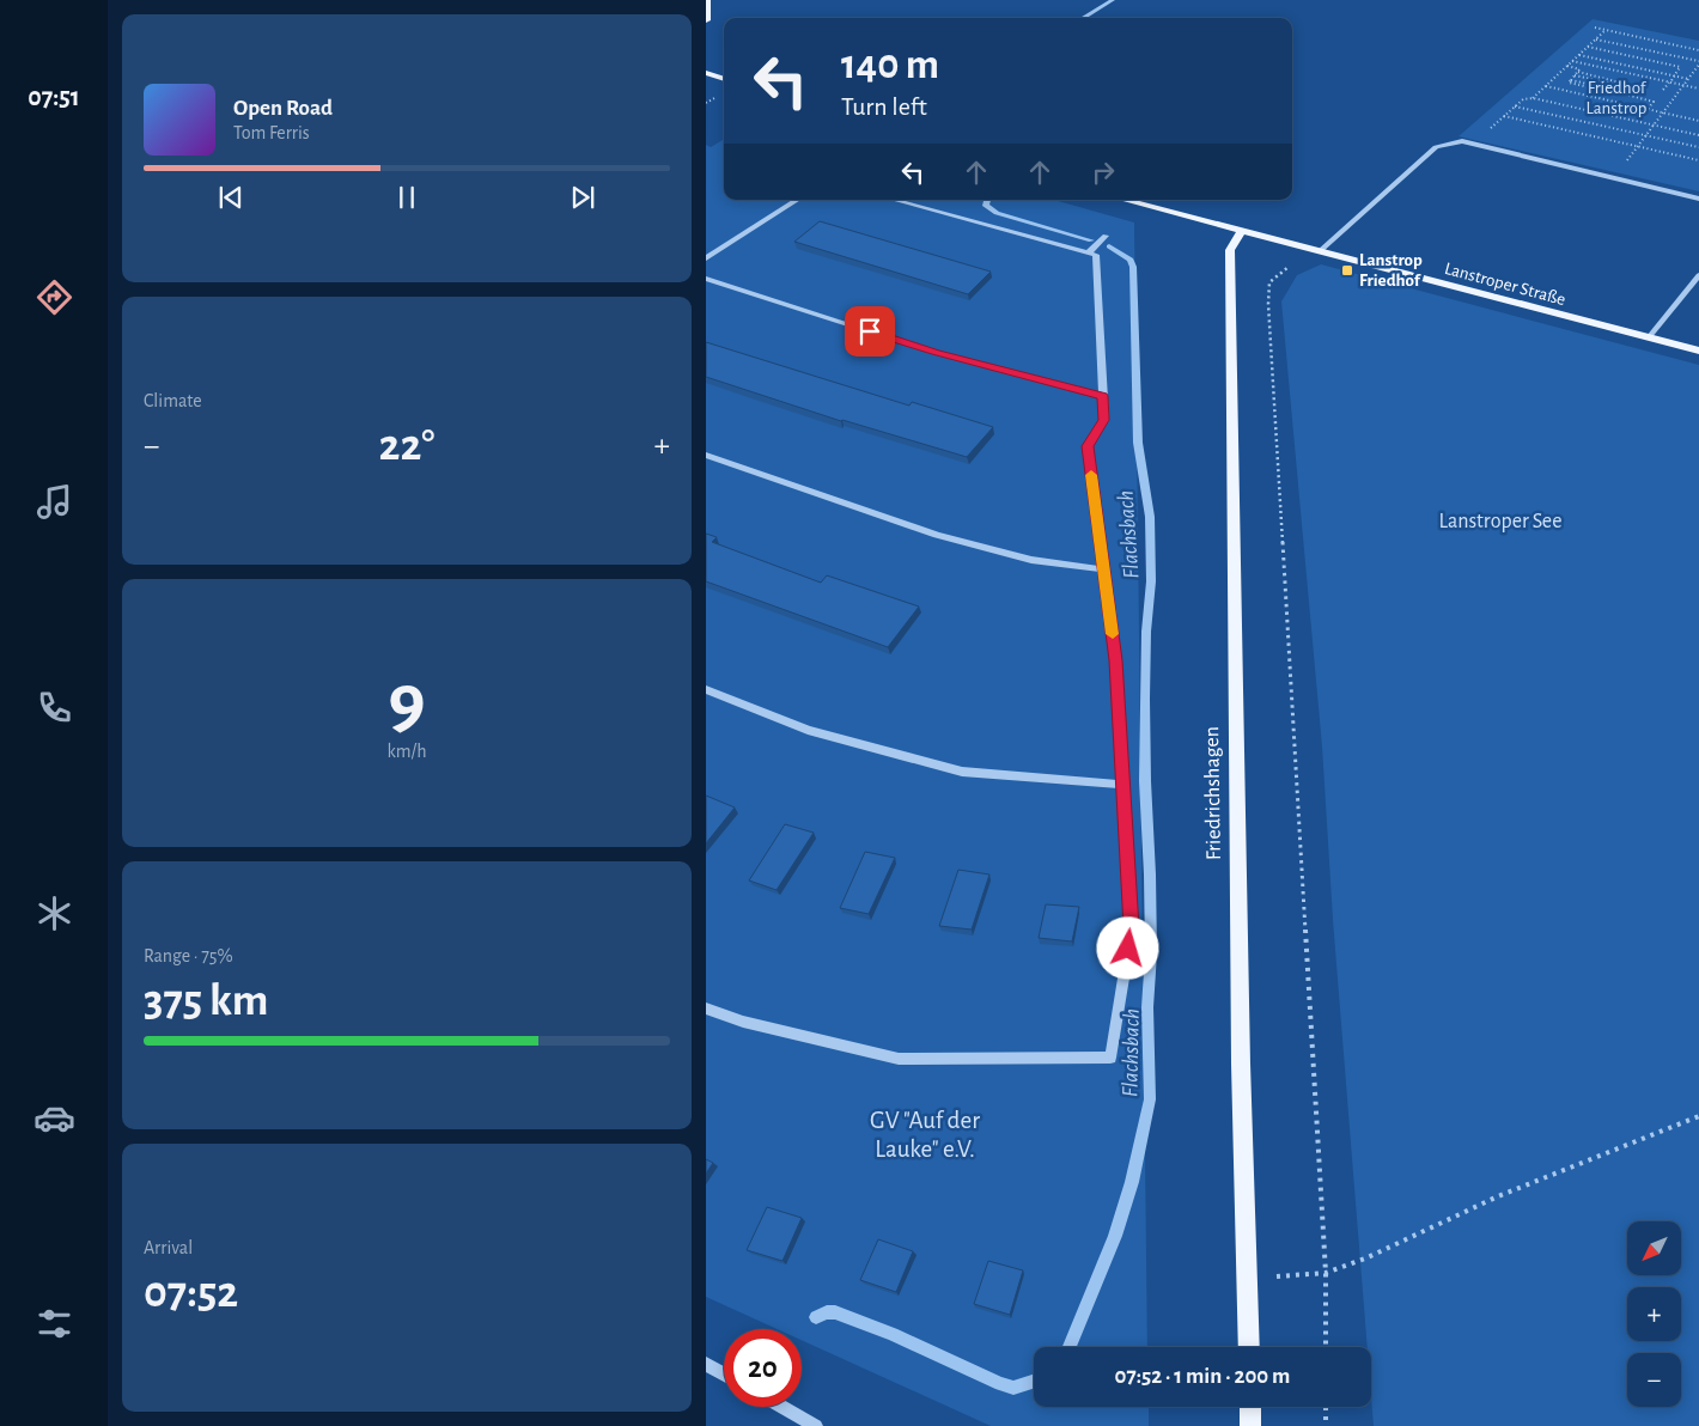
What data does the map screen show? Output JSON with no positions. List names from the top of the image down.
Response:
{
  "streets": {
    "main road": ["Lanstroper Straße", "Friedrichshagen"]
  },
  "crossings": [
    ["Lanstroper Straße", "Friedrichshagen"]
  ],
  "water": ["Flachsbach"],
  "parks": ["Friedhof Lanstrop", "Lanstroper See", "GV \"Auf der Lauke\" e.V."],
  "places": {
    "transit": ["Lanstrop Friedhof"]
  },
  "north": "bottom left",
  "page": {
    "tabs": "07:51",
    "turn": ["140 m", "Turn left"],
    "song": ["Open Road", "Tom Ferris"],
    "tile": [
      "Climate",
      ["9", "km/h"],
      ["Range · 75%", "375 km"],
      ["Arrival", "07:52"]
    ],
    "heat": ["−", "22°", "+"],
    "map_buttons": ["+", "−"],
    "limit": "20",
    "trip": "07:52 · 1 min · 200 m"
  }
}
